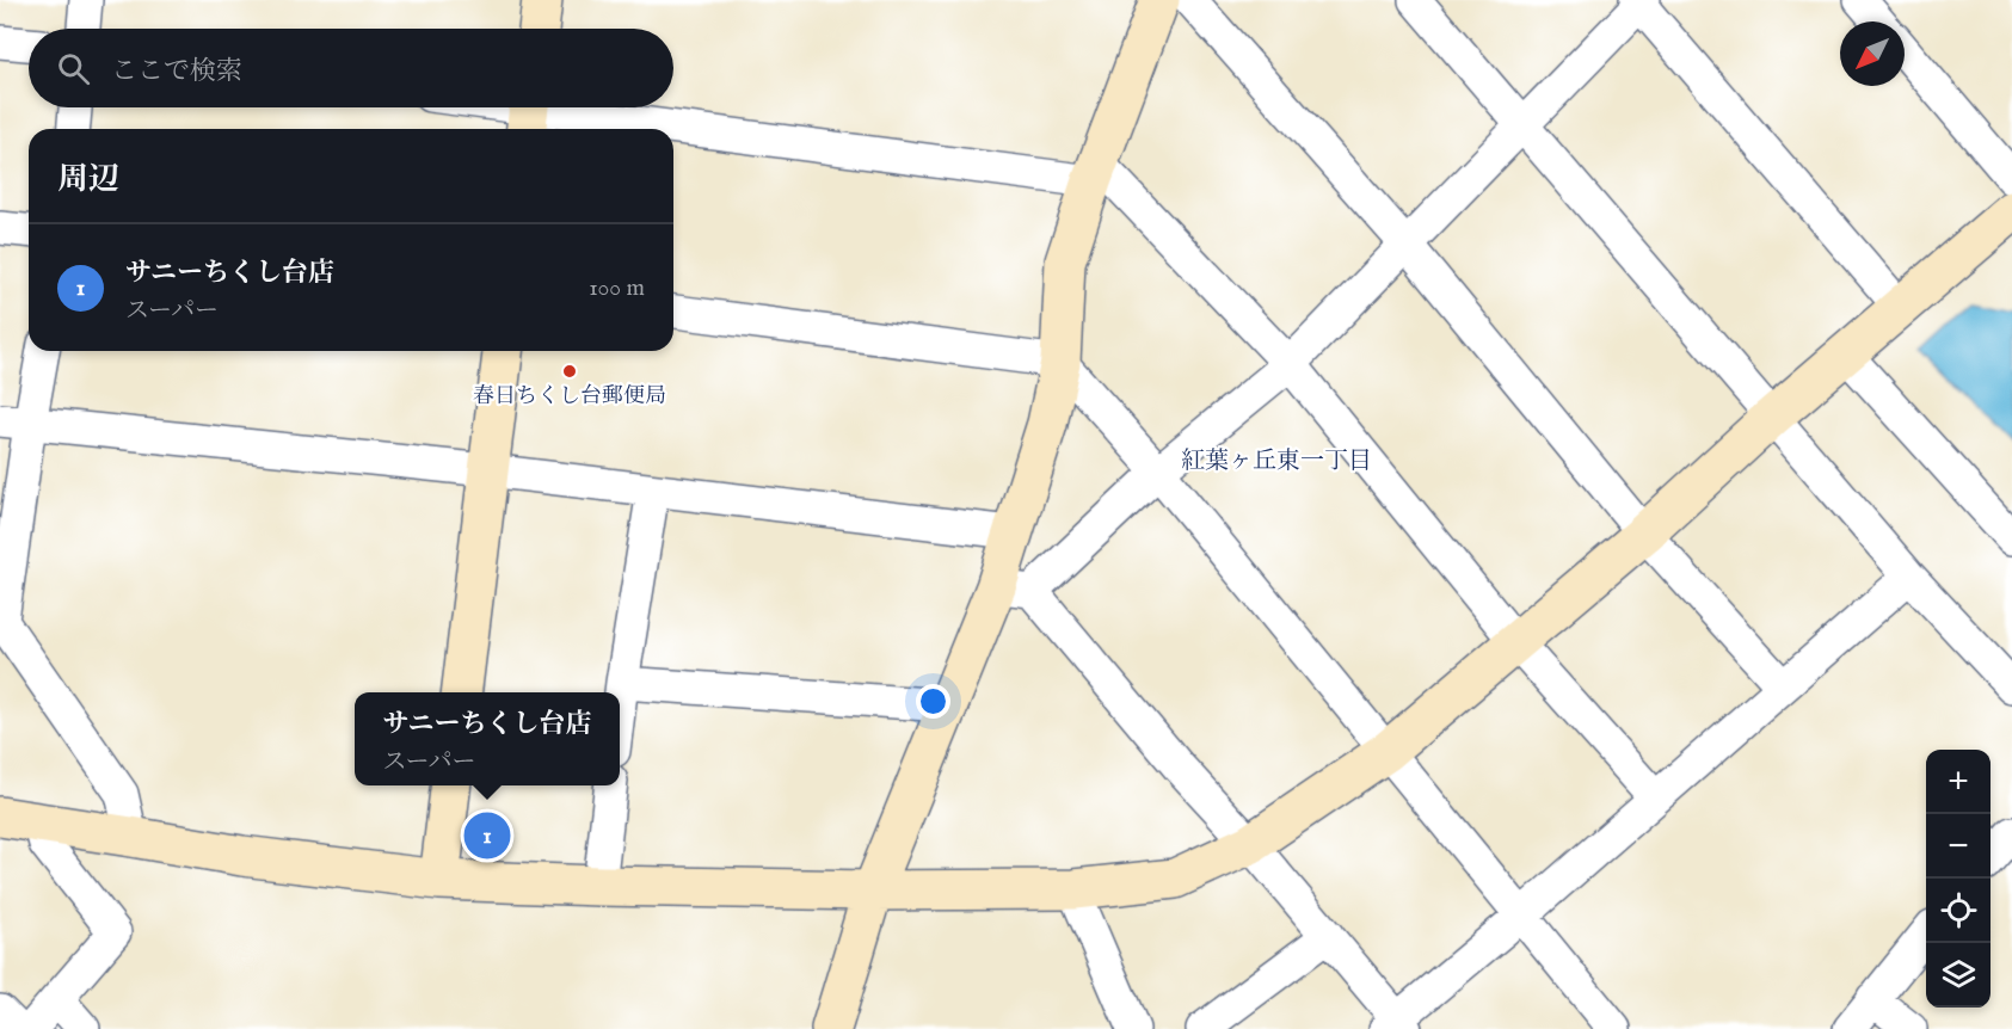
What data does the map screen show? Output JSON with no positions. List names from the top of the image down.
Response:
{
  "districts": ["紅葉ヶ丘東一丁目"],
  "places": ["春日ちくし台郵便局"],
  "north": "bottom left",
  "page": {
    "search": "ここで検索",
    "heading": "周辺",
    "list": [
      {
        "mark": "1",
        "name": "サニーちくし台店",
        "note": "スーパー",
        "value": "100 m"
      }
    ],
    "popup": ["サニーちくし台店", "スーパー"],
    "map_buttons": ["+", "−"],
    "pins": "1"
  }
}
